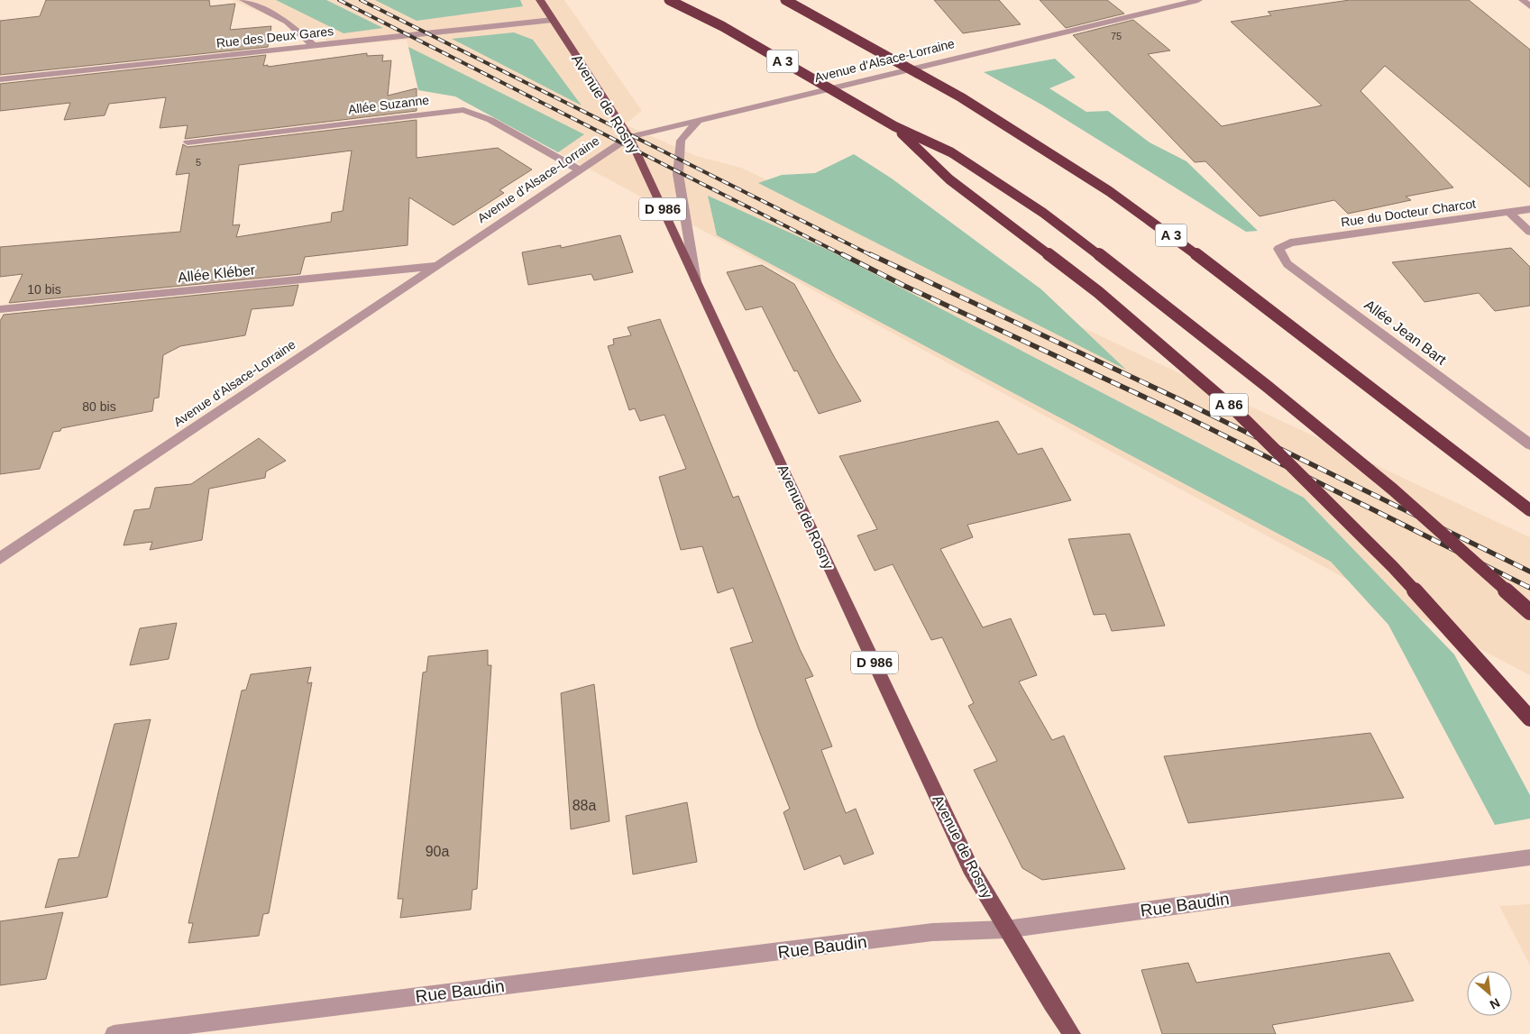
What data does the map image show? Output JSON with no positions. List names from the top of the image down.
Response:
{
  "streets": {
    "highway": ["A 3", "A 86"],
    "main road": ["Avenue de Rosny", "D 986"],
    "street": [
      "Rue des Deux Gares",
      "Avenue d'Alsace-Lorraine",
      "Allée Suzanne",
      "Rue du Docteur Charcot",
      "Allée Kléber",
      "Allée Jean Bart",
      "Rue Baudin"
    ]
  },
  "crossings": [
    ["Rue des Deux Gares", "Avenue de Rosny"],
    ["Avenue d'Alsace-Lorraine", "Avenue de Rosny"],
    ["Avenue d'Alsace-Lorraine", "Allée Suzanne"],
    ["Avenue d'Alsace-Lorraine", "Allée Kléber"],
    ["A 3", "A 86"],
    ["Avenue de Rosny", "Rue Baudin"],
    ["Rue du Docteur Charcot", "Allée Jean Bart"]
  ],
  "house_numbers": [
    "75",
    "5",
    "10 bis",
    "80 bis",
    "88a",
    "90a"
  ],
  "north": "bottom right"
}
